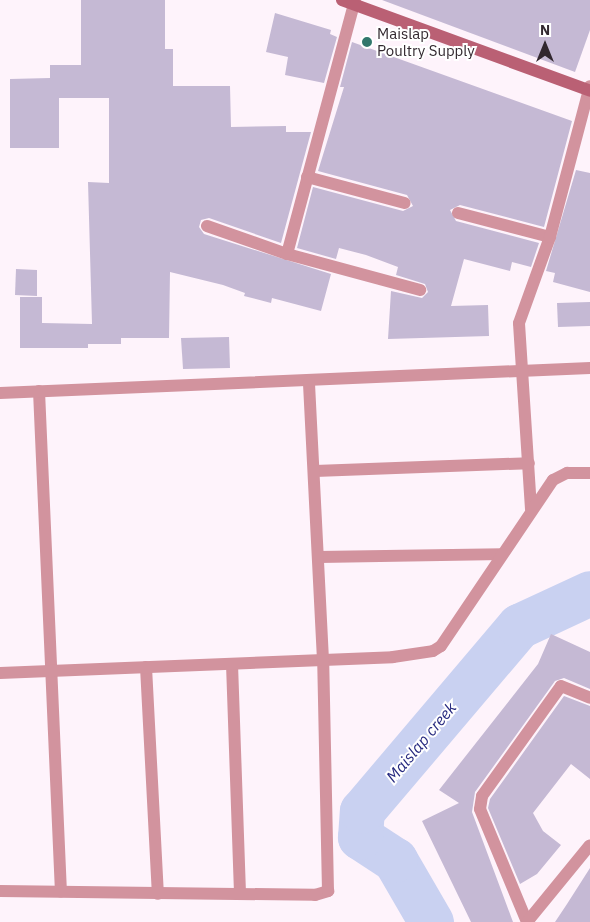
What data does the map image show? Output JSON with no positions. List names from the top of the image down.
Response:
{
  "water": ["Maislap creek"],
  "places": ["Maislap Poultry Supply"],
  "north": "top"
}
